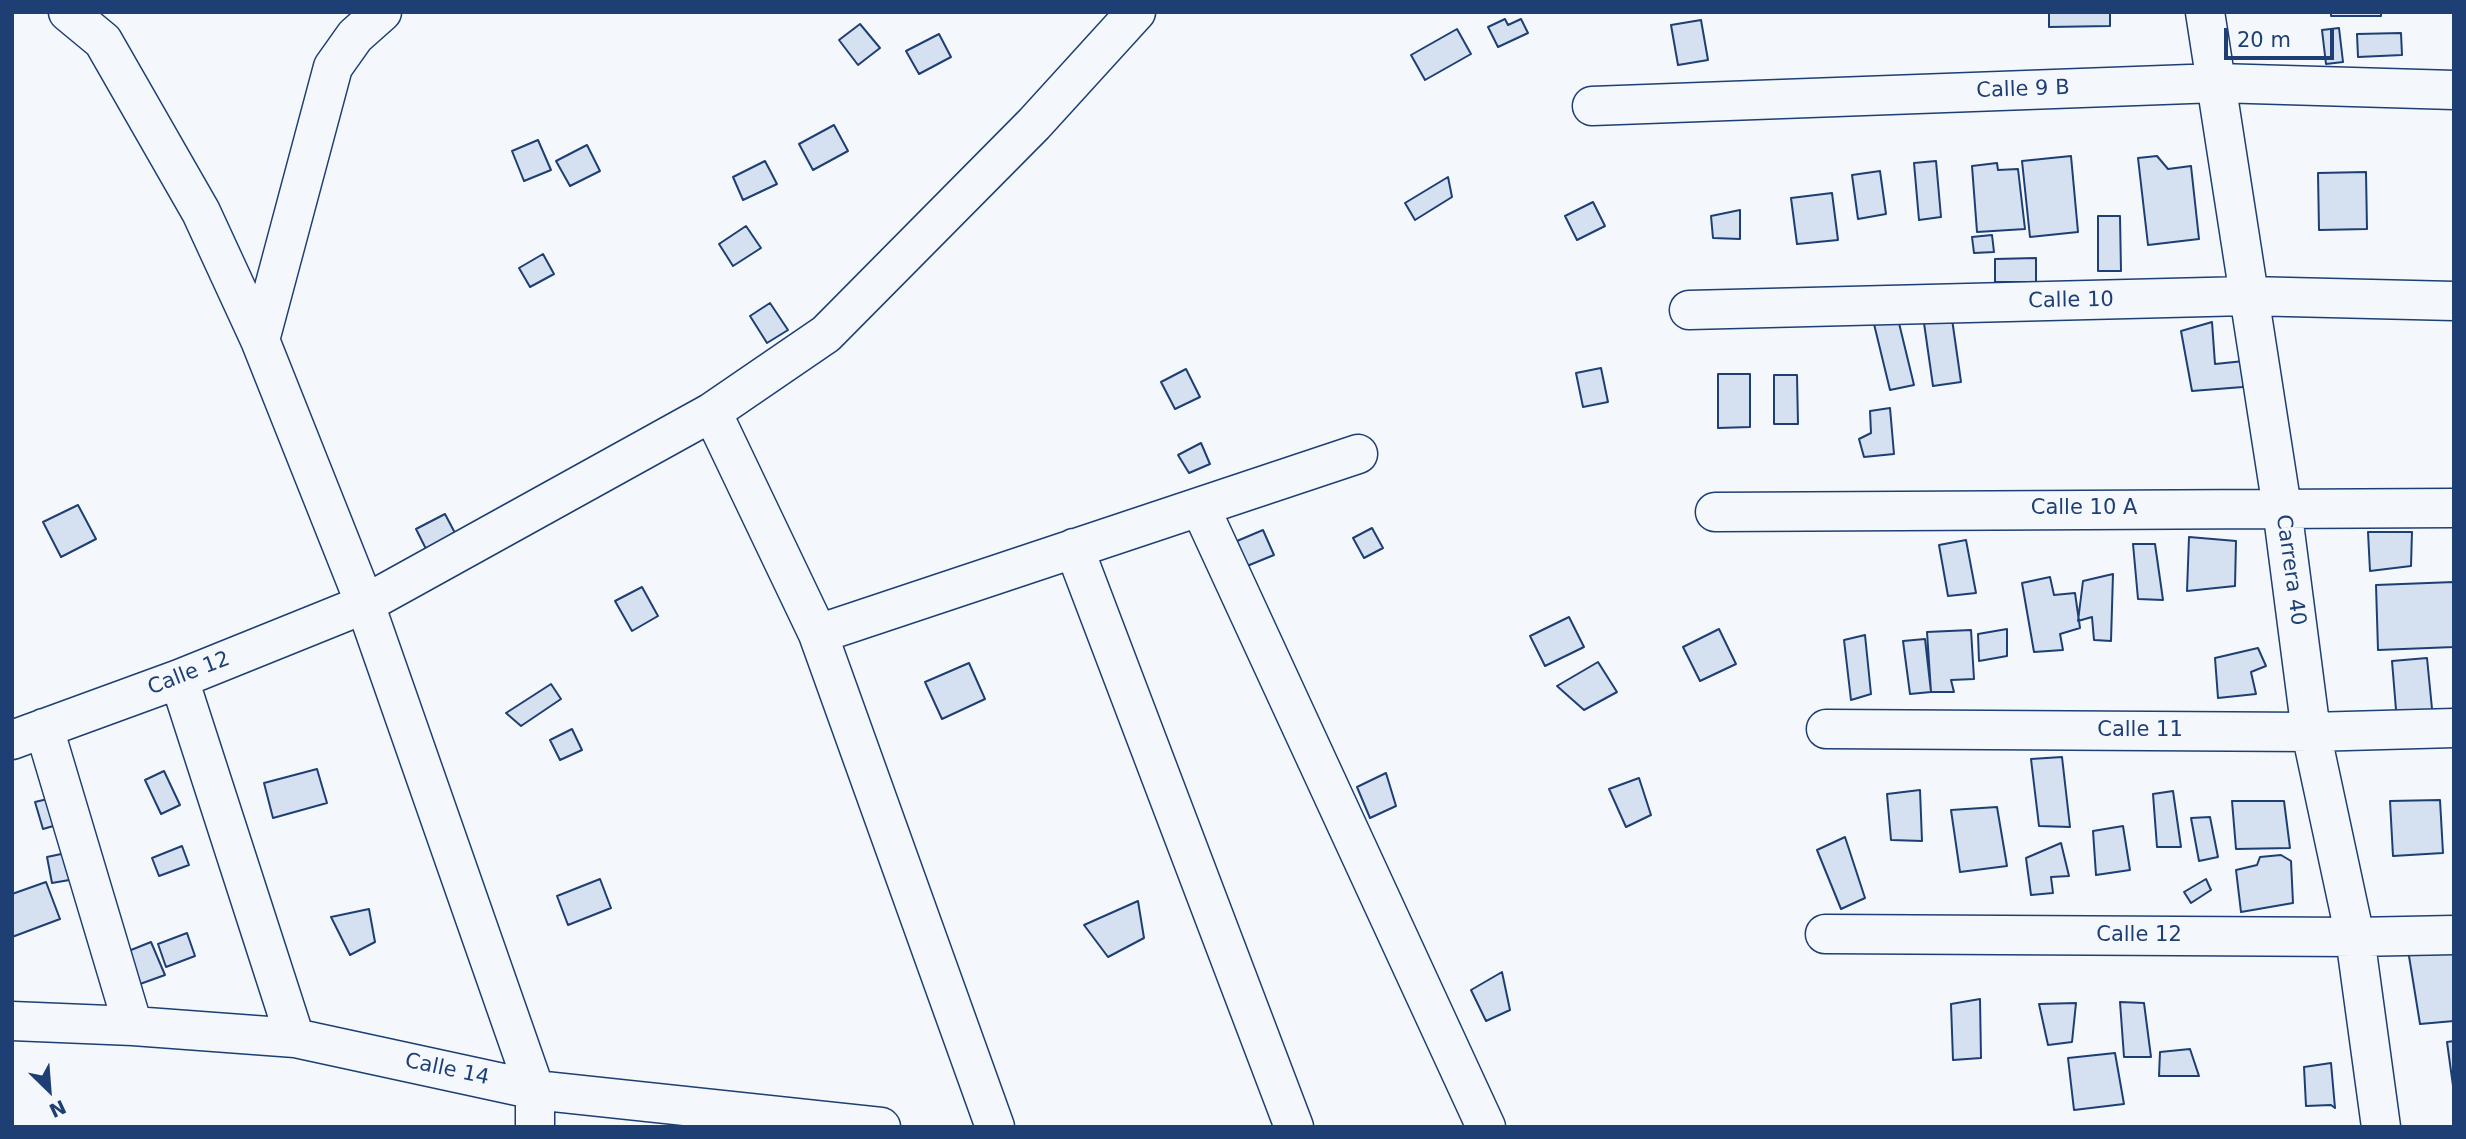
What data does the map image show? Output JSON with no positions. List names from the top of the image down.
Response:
{
  "streets": {
    "street": [
      "Calle 9 B",
      "Calle 10",
      "Calle 10 A",
      "Carrera 40",
      "Calle 12",
      "Calle 11",
      "Calle 14"
    ]
  },
  "crossings": [
    ["Calle 9 B", "Carrera 40"],
    ["Calle 10", "Carrera 40"],
    ["Calle 10 A", "Carrera 40"],
    ["Carrera 40", "Calle 12"],
    ["Carrera 40", "Calle 11"]
  ],
  "scale_bar": "20 m",
  "north": "bottom right"
}
